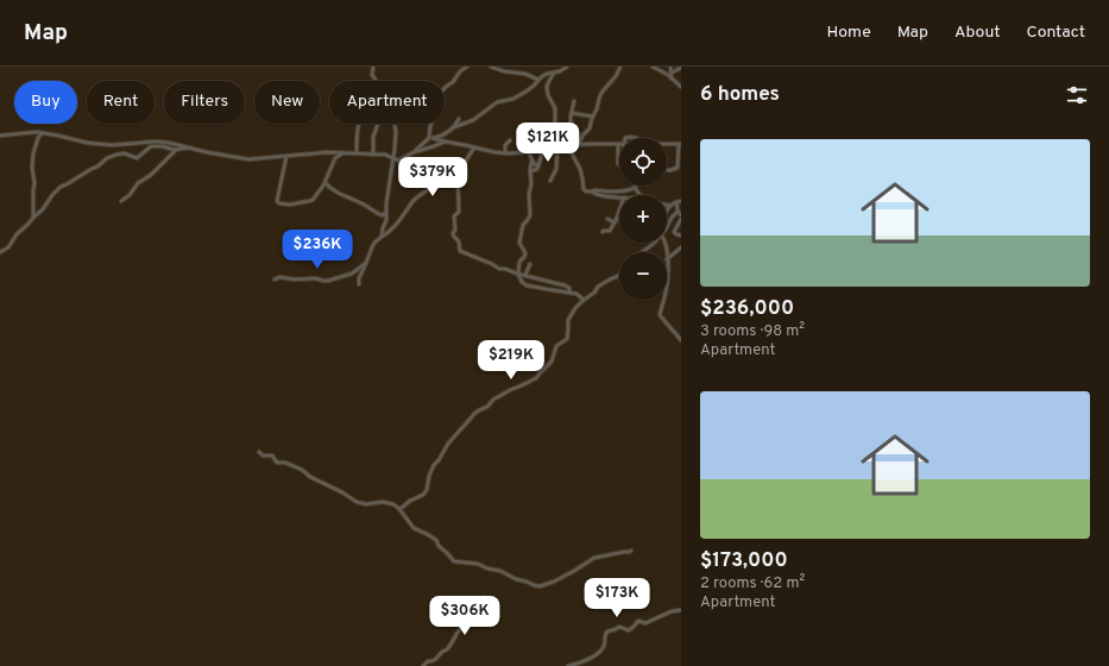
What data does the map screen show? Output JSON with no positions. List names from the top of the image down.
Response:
{
  "page": {
    "header": "Map",
    "nav": [
      "Home",
      "Map",
      "About",
      "Contact"
    ],
    "heading": "6 homes",
    "chip": [
      "Buy",
      "Rent",
      "Filters",
      "New",
      "Apartment"
    ],
    "price": [
      "$121K",
      "$379K",
      "$236K",
      "$219K",
      "$173K",
      "$306K"
    ],
    "list": [
      {
        "name": "$236,000",
        "note": "3 rooms · 98 m² · Apartment"
      },
      {
        "name": "$173,000",
        "note": "2 rooms · 62 m² · Apartment"
      }
    ],
    "map_buttons": ["+", "−"]
  }
}
